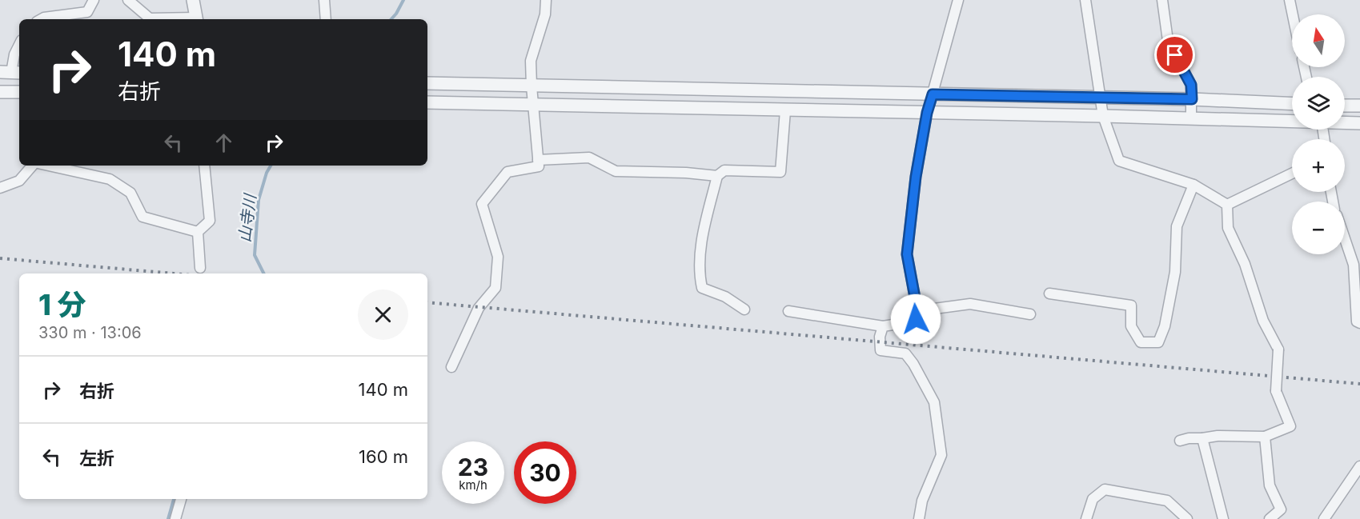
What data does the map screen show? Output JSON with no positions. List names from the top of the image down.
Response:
{
  "water": ["山寺川"],
  "north": "top",
  "page": {
    "map_buttons": ["+", "−"],
    "turn": ["140 m", "右折"],
    "heading": ["1 分", "330 m · 13:06"],
    "list": [
      {
        "name": "右折",
        "value": "140 m"
      },
      {
        "name": "左折",
        "value": "160 m"
      }
    ],
    "speed": "23 km/h",
    "limit": "30"
  }
}
